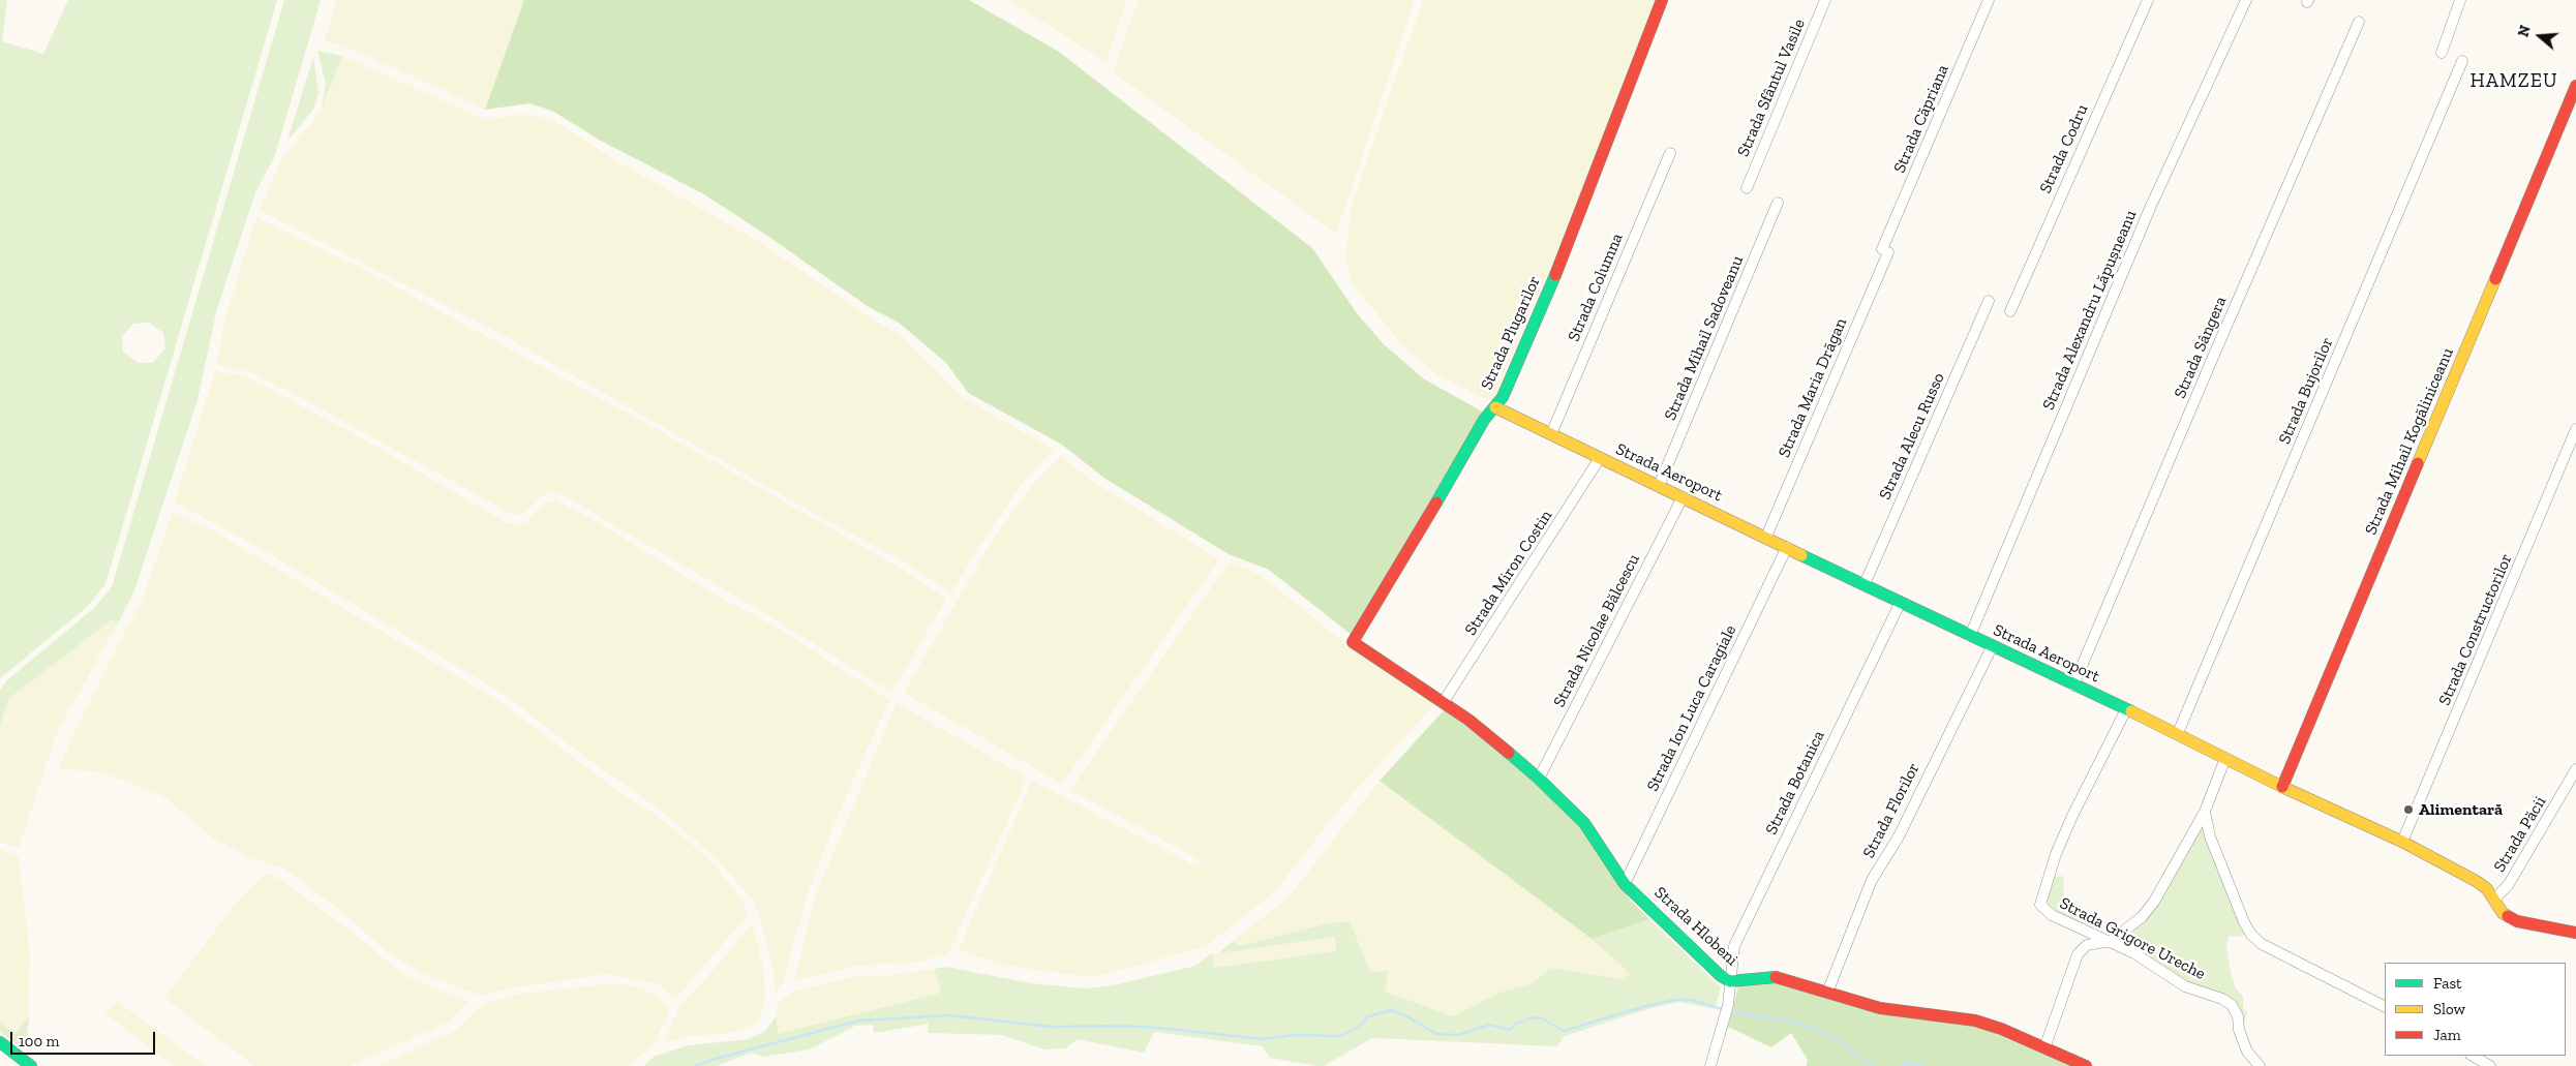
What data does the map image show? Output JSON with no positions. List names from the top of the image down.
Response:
{
  "streets": {
    "street": [
      "Strada Sfântul Vasile",
      "Strada Căpriana",
      "Strada Codru",
      "Strada Columna",
      "Strada Alexandru Lăpușneanu",
      "Strada Plugarilor",
      "Strada Mihail Sadoveanu",
      "Strada Sângera",
      "Strada Maria Drăgan",
      "Strada Bujorilor",
      "Strada Alecu Russo",
      "Strada Mihail Kogăliniceanu",
      "Strada Aeroport",
      "Strada Miron Costin",
      "Strada Constructorilor",
      "Strada Nicolae Bălcescu",
      "Strada Ion Luca Caragiale",
      "Strada Botanica",
      "Strada Florilor",
      "Strada Păcii",
      "Strada Hlobeni",
      "Strada Grigore Ureche"
    ]
  },
  "crossings": [
    ["Strada Căpriana", "Strada Maria Drăgan"],
    ["Strada Columna", "Strada Aeroport"],
    ["Strada Alexandru Lăpușneanu", "Strada Aeroport"],
    ["Strada Plugarilor", "Strada Aeroport"],
    ["Strada Plugarilor", "Strada Miron Costin"],
    ["Strada Plugarilor", "Strada Hlobeni"],
    ["Strada Mihail Sadoveanu", "Strada Aeroport"],
    ["Strada Sângera", "Strada Aeroport"],
    ["Strada Maria Drăgan", "Strada Aeroport"],
    ["Strada Bujorilor", "Strada Aeroport"],
    ["Strada Alecu Russo", "Strada Aeroport"],
    ["Strada Mihail Kogăliniceanu", "Strada Aeroport"],
    ["Strada Aeroport", "Strada Miron Costin"],
    ["Strada Aeroport", "Strada Constructorilor"],
    ["Strada Aeroport", "Strada Nicolae Bălcescu"],
    ["Strada Aeroport", "Strada Ion Luca Caragiale"],
    ["Strada Aeroport", "Strada Botanica"],
    ["Strada Aeroport", "Strada Florilor"],
    ["Strada Aeroport", "Strada Păcii"],
    ["Strada Aeroport", "Strada Grigore Ureche"],
    ["Strada Miron Costin", "Strada Hlobeni"],
    ["Strada Nicolae Bălcescu", "Strada Hlobeni"],
    ["Strada Ion Luca Caragiale", "Strada Hlobeni"],
    ["Strada Botanica", "Strada Hlobeni"],
    ["Strada Florilor", "Strada Hlobeni"]
  ],
  "districts": ["HAMZEU"],
  "places": ["Alimentară"],
  "legend": ["Fast", "Slow", "Jam"],
  "scale_bar": "100 m",
  "north": "left"
}
